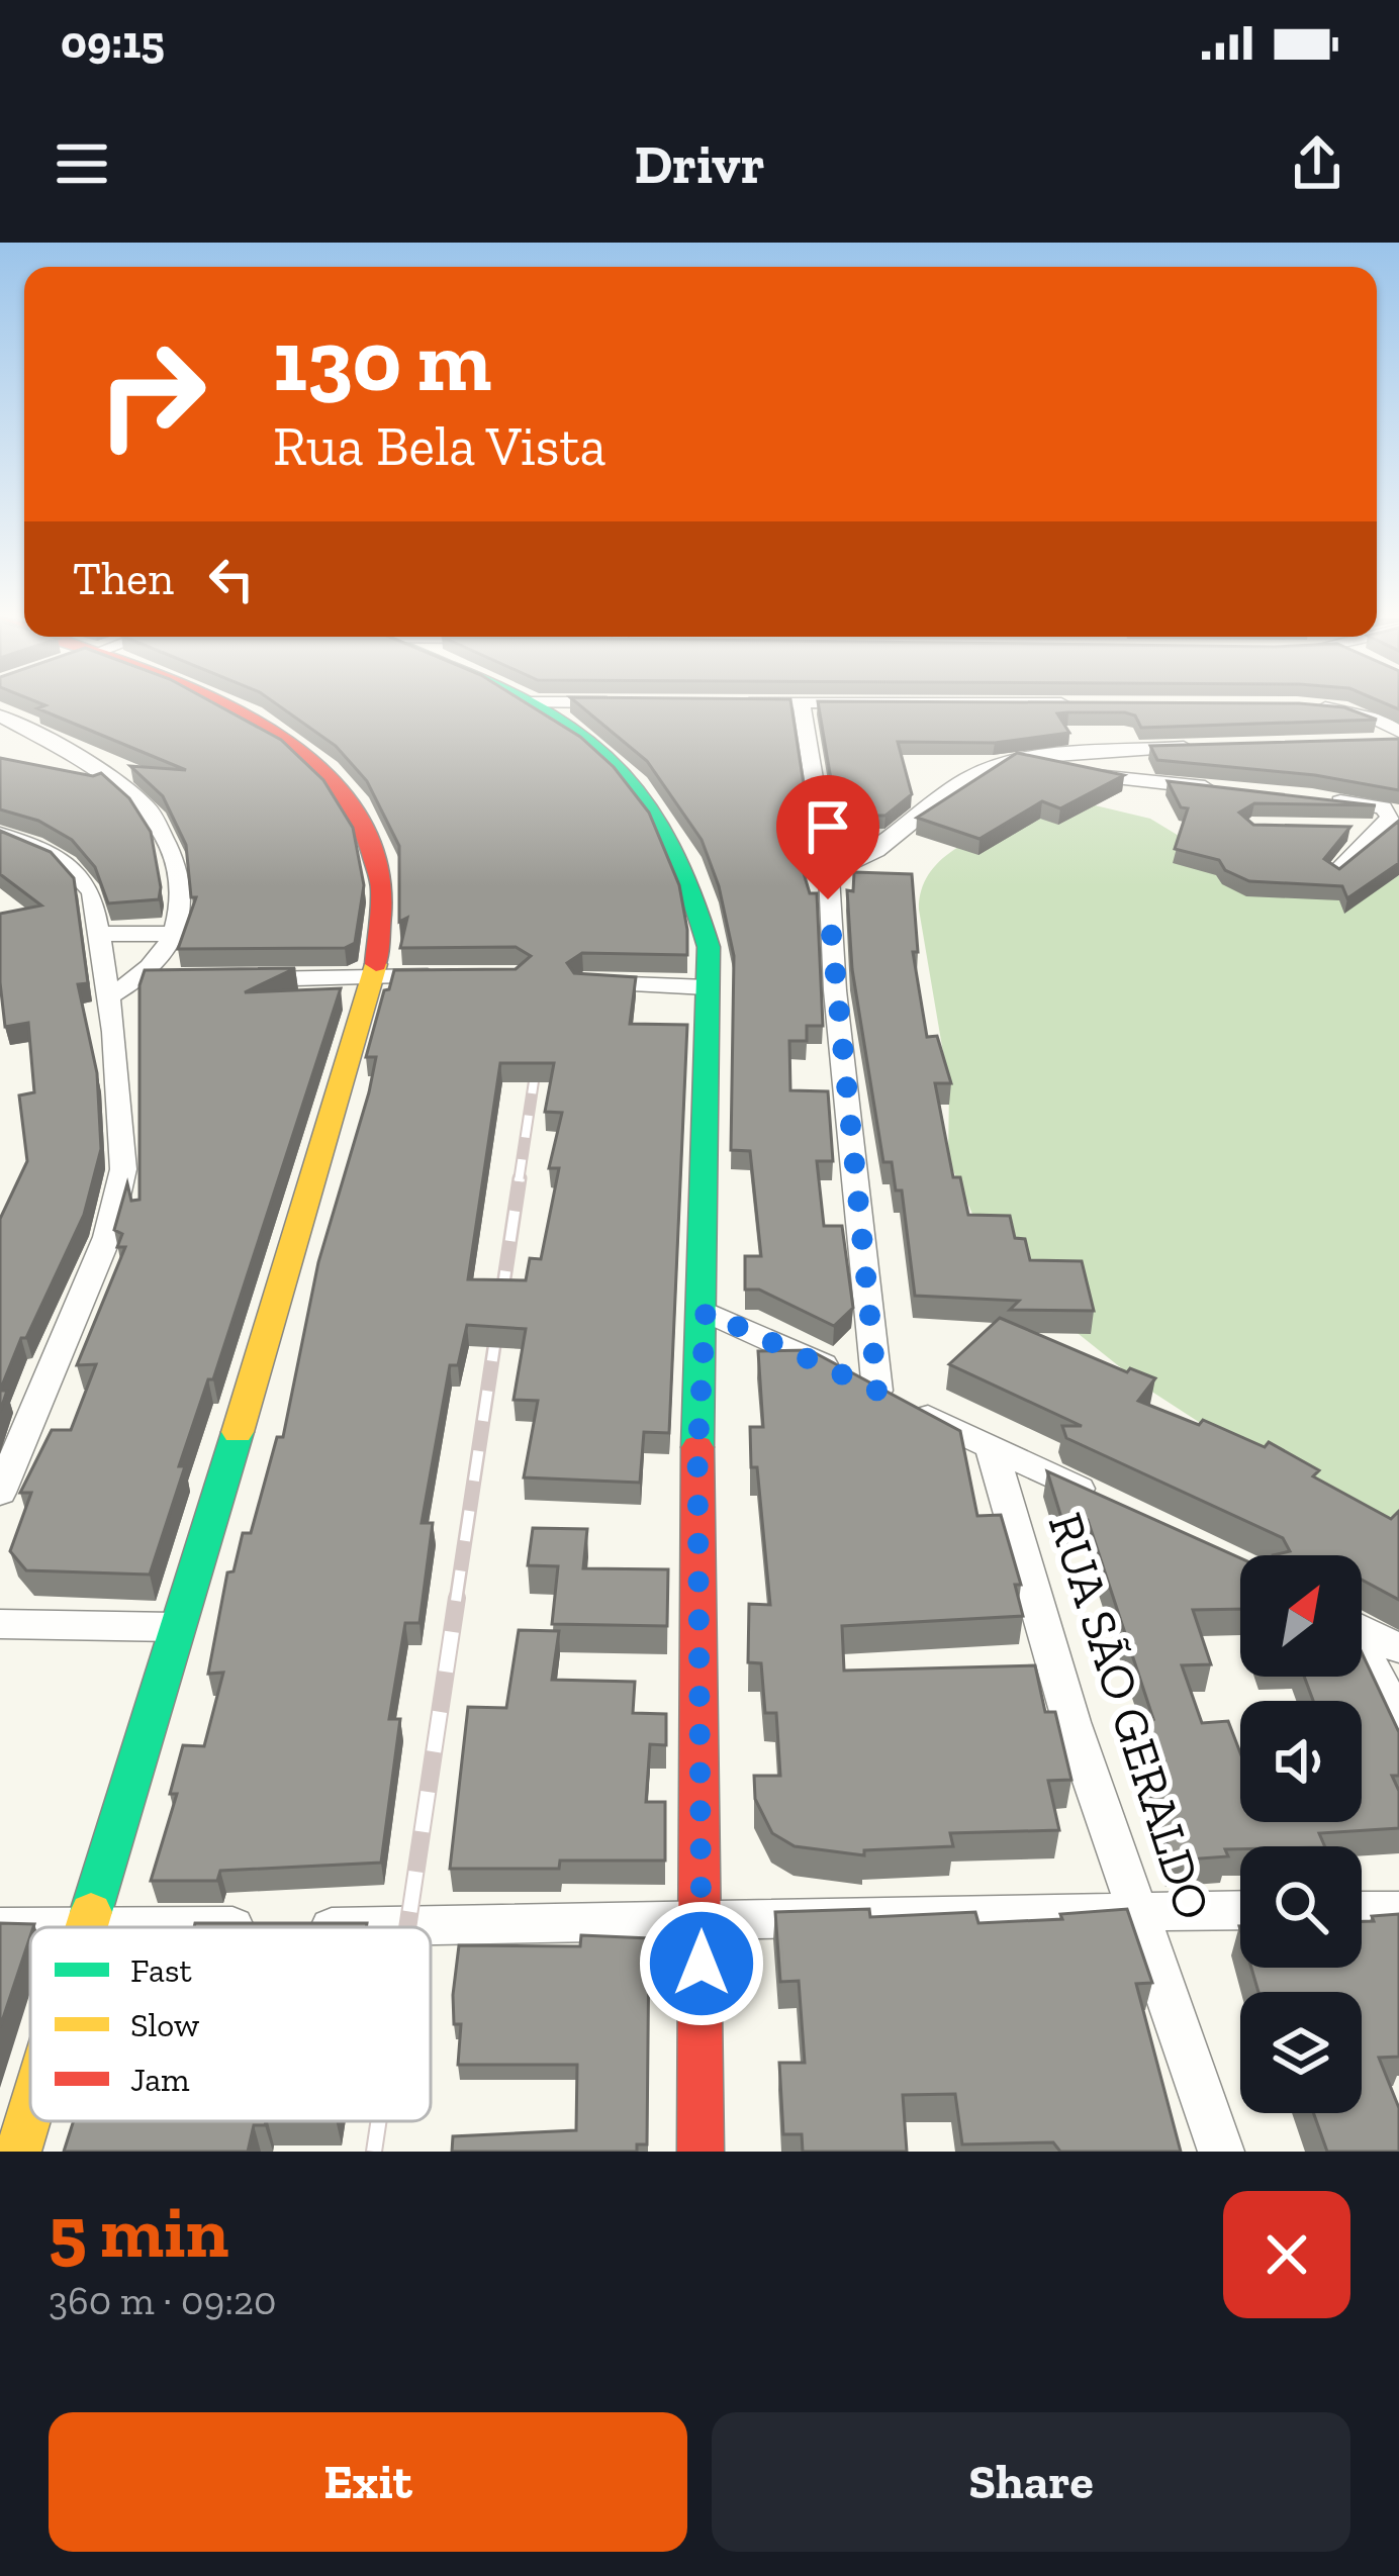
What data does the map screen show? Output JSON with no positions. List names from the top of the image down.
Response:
{
  "streets": {
    "street": ["RUA SÃO GERALDO"]
  },
  "legend": ["Fast", "Slow", "Jam"],
  "north": "top right",
  "page": {
    "status": "09:15",
    "header": "Drivr",
    "turn": ["130 m", "Rua Bela Vista"],
    "then": "Then",
    "heading": ["5 min", "360 m · 09:20"],
    "buttons": ["Exit", "Share"]
  }
}
